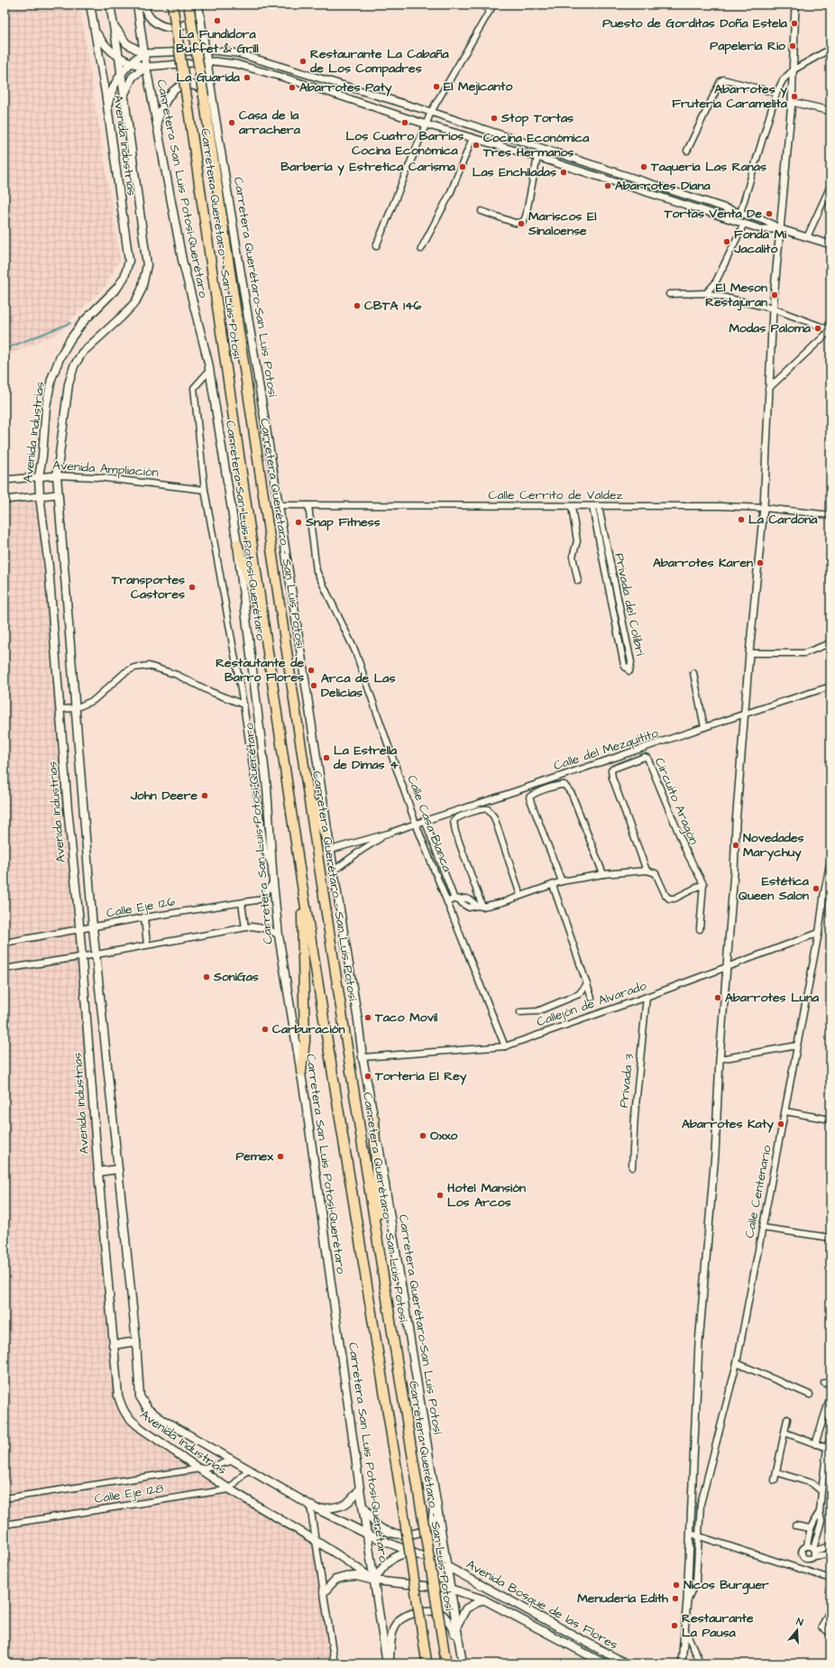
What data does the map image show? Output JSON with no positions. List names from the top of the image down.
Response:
{
  "streets": {
    "highway": ["Carretera Querétaro - San Luis Potosí"],
    "main road": [
      "Avenida Industrias",
      "Carretera San Luis Potosí-Querétaro",
      "Carretera Querétaro-San Luis Potosí",
      "Avenida Bosque de las Flores"
    ],
    "street": [
      "Avenida Ampliación",
      "Calle Cerrito de Valdez",
      "Privada del Colibrí",
      "Calle del Mezquitito",
      "Circuito Aragón",
      "Calle Casa Blanca",
      "Calle Eje 126",
      "Callejón de Alvarado",
      "Privada 3",
      "Calle Centenario",
      "Calle Eje 128"
    ]
  },
  "crossings": [
    ["Avenida Industrias", "Carretera San Luis Potosí-Querétaro"],
    ["Avenida Industrias", "Avenida Ampliación"],
    ["Avenida Industrias", "Calle Eje 126"],
    ["Avenida Industrias", "Calle Eje 128"],
    ["Avenida Industrias", "Avenida Bosque de las Flores"],
    ["Carretera San Luis Potosí-Querétaro", "Calle Eje 126"],
    ["Carretera San Luis Potosí-Querétaro", "Avenida Bosque de las Flores"],
    ["Carretera Querétaro-San Luis Potosí", "Calle Cerrito de Valdez"],
    ["Carretera Querétaro-San Luis Potosí", "Calle del Mezquitito"],
    ["Carretera Querétaro-San Luis Potosí", "Callejón de Alvarado"],
    ["Carretera Querétaro-San Luis Potosí", "Avenida Bosque de las Flores"],
    ["Calle Cerrito de Valdez", "Privada del Colibrí"],
    ["Calle Cerrito de Valdez", "Calle Casa Blanca"],
    ["Calle del Mezquitito", "Calle Casa Blanca"],
    ["Calle Casa Blanca", "Callejón de Alvarado"],
    ["Callejón de Alvarado", "Privada 3"],
    ["Callejón de Alvarado", "Calle Centenario"]
  ],
  "places": [
    "La Fundidora Buffet & Grill",
    "Puesto de Gorditas Doña Estela",
    "Papelería Rio",
    "Restaurante La Cabaña de Los Compadres",
    "La Guarida",
    "El Mejicanto",
    "Abarrotes Paty",
    "Abarrotes y Fruteria Caramelita",
    "Stop Tortas",
    "Casa de la arrachera",
    "Los Cuatro Barrios Cocina Económica",
    "Cocina Económica Tres Hermanos",
    "Barbería y Estretica Carisma",
    "Taqueria Las Ranas",
    "Las Enchiladas",
    "Abarrotes Diana",
    "Tortas Venta De",
    "Mariscos El Sinaloense",
    "Fonda Mi Jacalito",
    "El Meson Restajuran",
    "CBTA 146",
    "Modas Paloma",
    "La Cardona",
    "Snap Fitness",
    "Abarrotes Karen",
    "Transportes Castores",
    "Restautante de Barro Flores",
    "Arca de Las Delicias",
    "La Estrella de Dimas 4",
    "John Deere",
    "Novedades Marychuy",
    "Estética Queen Salon",
    "SoniGas",
    "Abarrotes Luna",
    "Taco Movil",
    "Carburación",
    "Torteria El Rey",
    "Abarrotes Katy",
    "Oxxo",
    "Pemex",
    "Hotel Mansión Los Arcos",
    "Nicos Burguer",
    "Menudería Edith",
    "Restaurante La Pausa"
  ],
  "north": "top"
}
